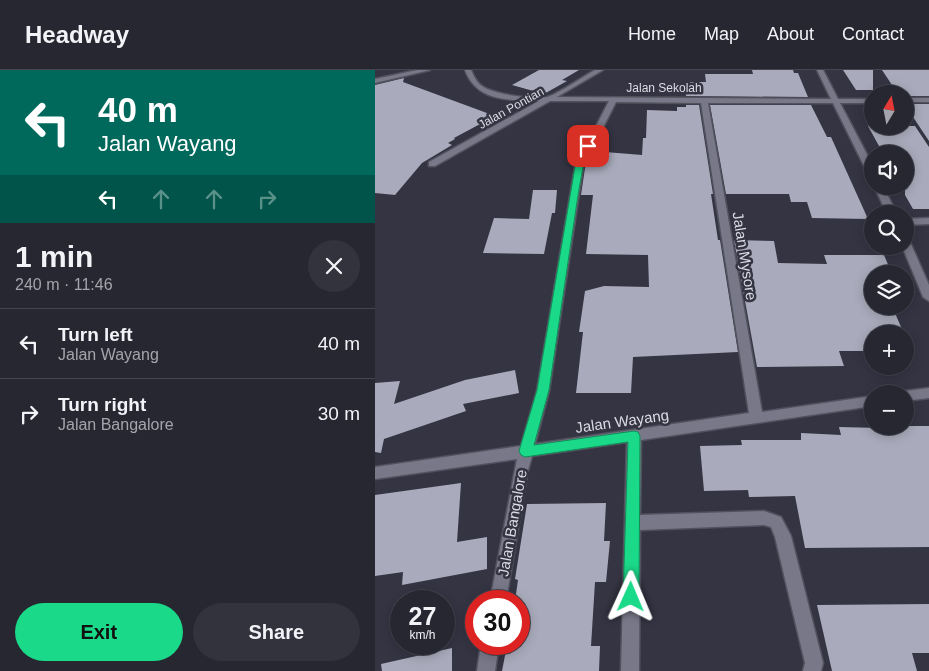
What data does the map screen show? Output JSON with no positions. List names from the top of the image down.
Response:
{
  "streets": {
    "street": [
      "Jalan Sekolah",
      "Jalan Pontian",
      "Jalan Mysore",
      "Jalan Wayang",
      "Jalan Bangalore"
    ]
  },
  "crossings": [
    ["Jalan Sekolah", "Jalan Pontian"],
    ["Jalan Sekolah", "Jalan Mysore"],
    ["Jalan Sekolah", "Jalan Bangalore"],
    ["Jalan Mysore", "Jalan Wayang"],
    ["Jalan Wayang", "Jalan Bangalore"]
  ],
  "north": "top",
  "page": {
    "header": "Headway",
    "nav": [
      "Home",
      "Map",
      "About",
      "Contact"
    ],
    "turn": ["40 m", "Jalan Wayang"],
    "map_buttons": ["+", "−"],
    "heading": ["1 min", "240 m · 11:46"],
    "list": [
      {
        "name": "Turn left",
        "note": "Jalan Wayang",
        "value": "40 m"
      },
      {
        "name": "Turn right",
        "note": "Jalan Bangalore",
        "value": "30 m"
      }
    ],
    "speed": "27 km/h",
    "limit": "30",
    "buttons": ["Exit", "Share"]
  }
}
